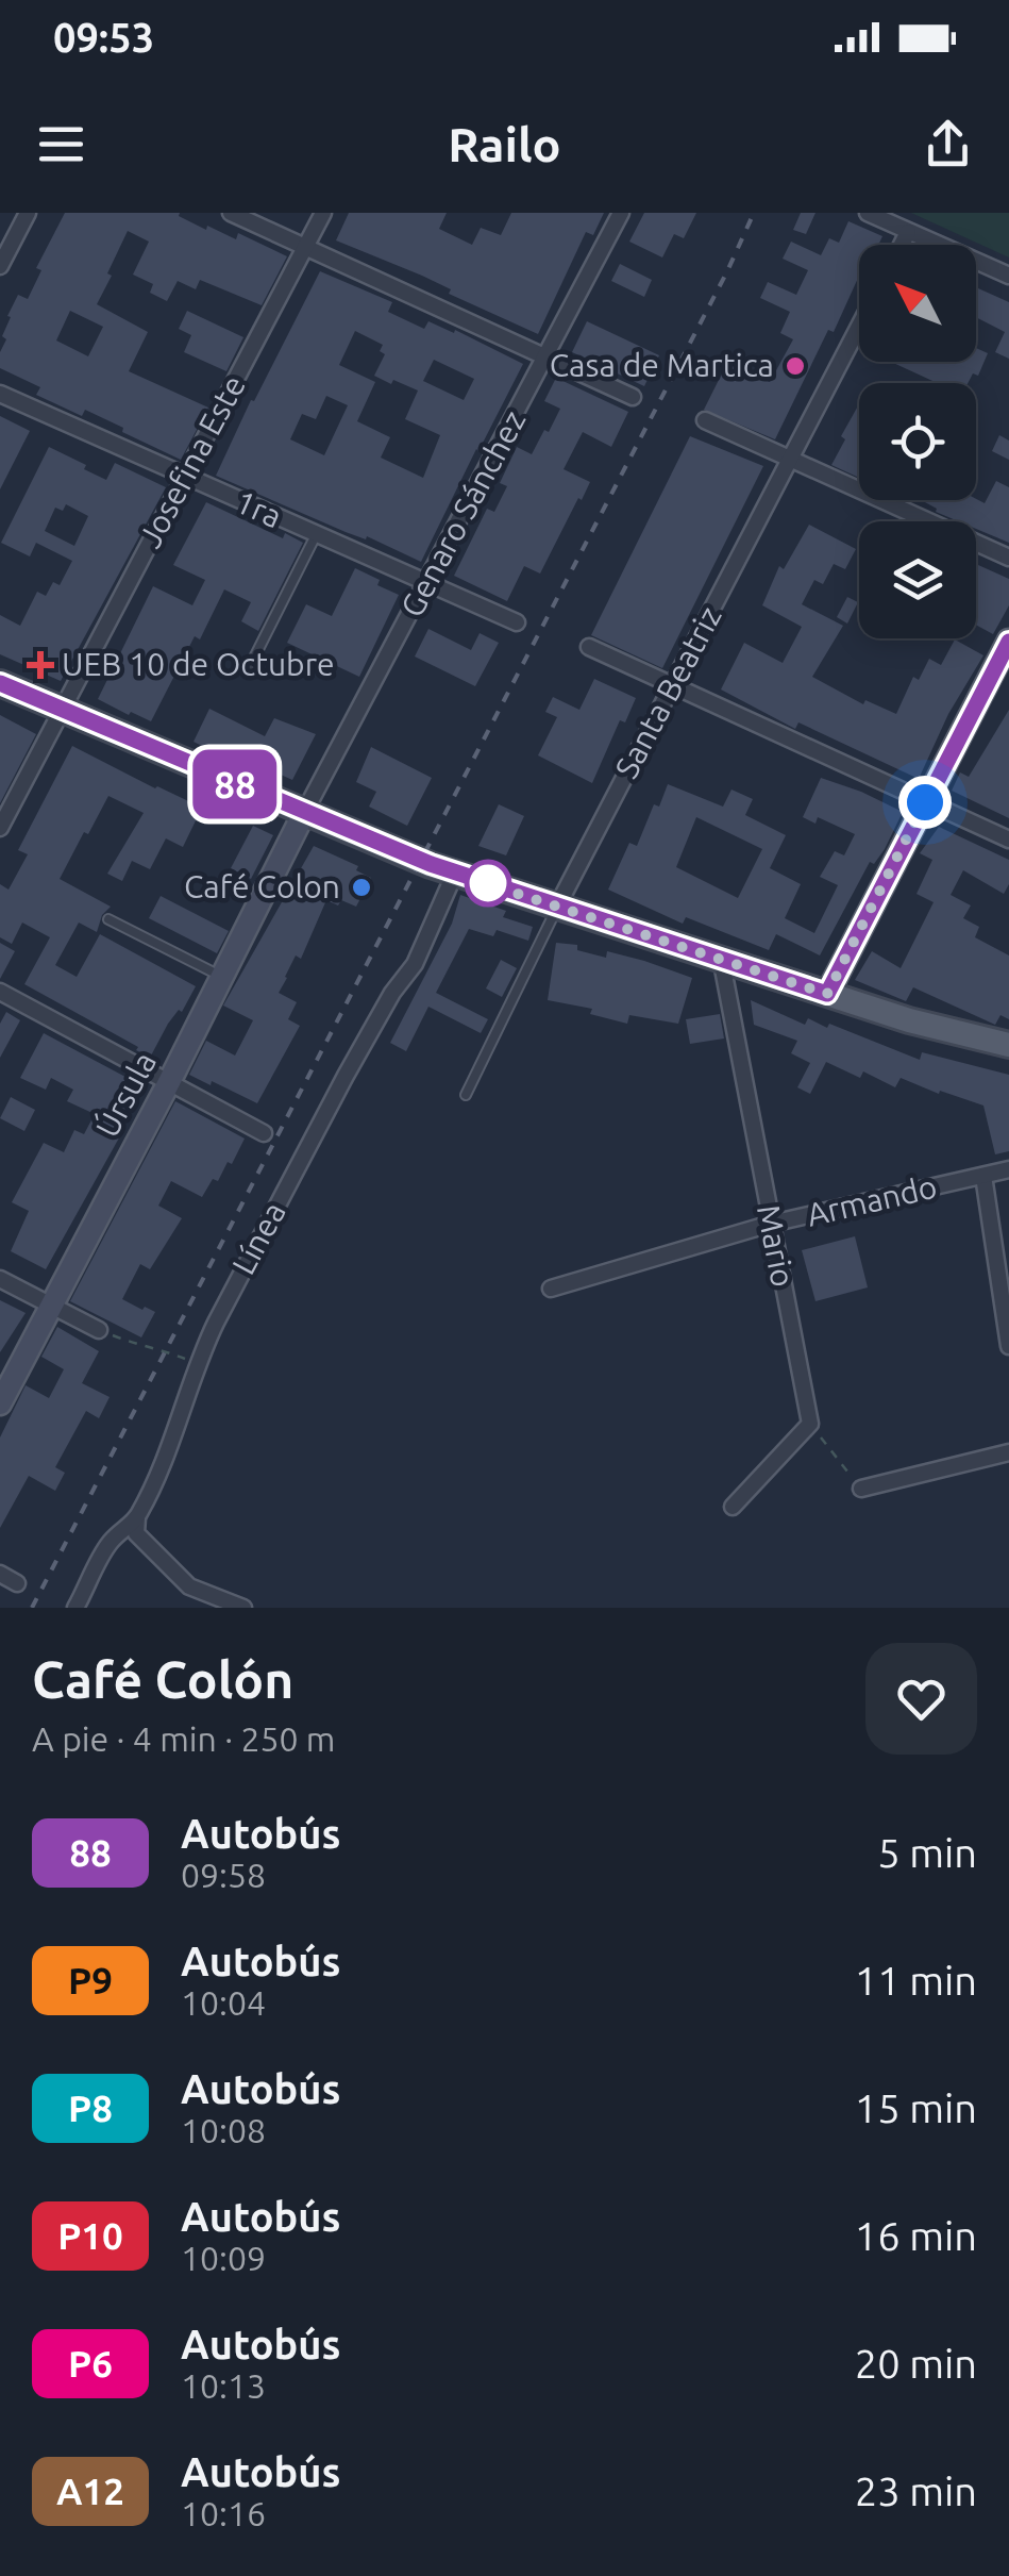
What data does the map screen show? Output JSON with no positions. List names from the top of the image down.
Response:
{
  "streets": {
    "street": [
      "Josefina Este",
      "1ra",
      "Genaro Sánchez",
      "Santa Beatriz",
      "Úrsula",
      "Armando",
      "Línea",
      "Mario"
    ]
  },
  "crossings": [
    ["Josefina Este", "1ra"],
    ["1ra", "Genaro Sánchez"],
    ["Genaro Sánchez", "Úrsula"],
    ["Armando", "Mario"]
  ],
  "places": {
    "other": ["Casa de Martica", "Café Colon"],
    "health": ["UEB 10 de Octubre"]
  },
  "lines": ["bus line 88"],
  "north": "top left",
  "page": {
    "status": "09:53",
    "header": "Railo",
    "on_map": "88",
    "heading": ["Café Colón", "A pie · 4 min · 250 m"],
    "list": [
      {
        "mark": "88",
        "name": "Autobús",
        "note": "09:58",
        "value": "5 min"
      },
      {
        "mark": "P9",
        "name": "Autobús",
        "note": "10:04",
        "value": "11 min"
      },
      {
        "mark": "P8",
        "name": "Autobús",
        "note": "10:08",
        "value": "15 min"
      },
      {
        "mark": "P10",
        "name": "Autobús",
        "note": "10:09",
        "value": "16 min"
      },
      {
        "mark": "P6",
        "name": "Autobús",
        "note": "10:13",
        "value": "20 min"
      },
      {
        "mark": "A12",
        "name": "Autobús",
        "note": "10:16",
        "value": "23 min"
      }
    ]
  }
}
